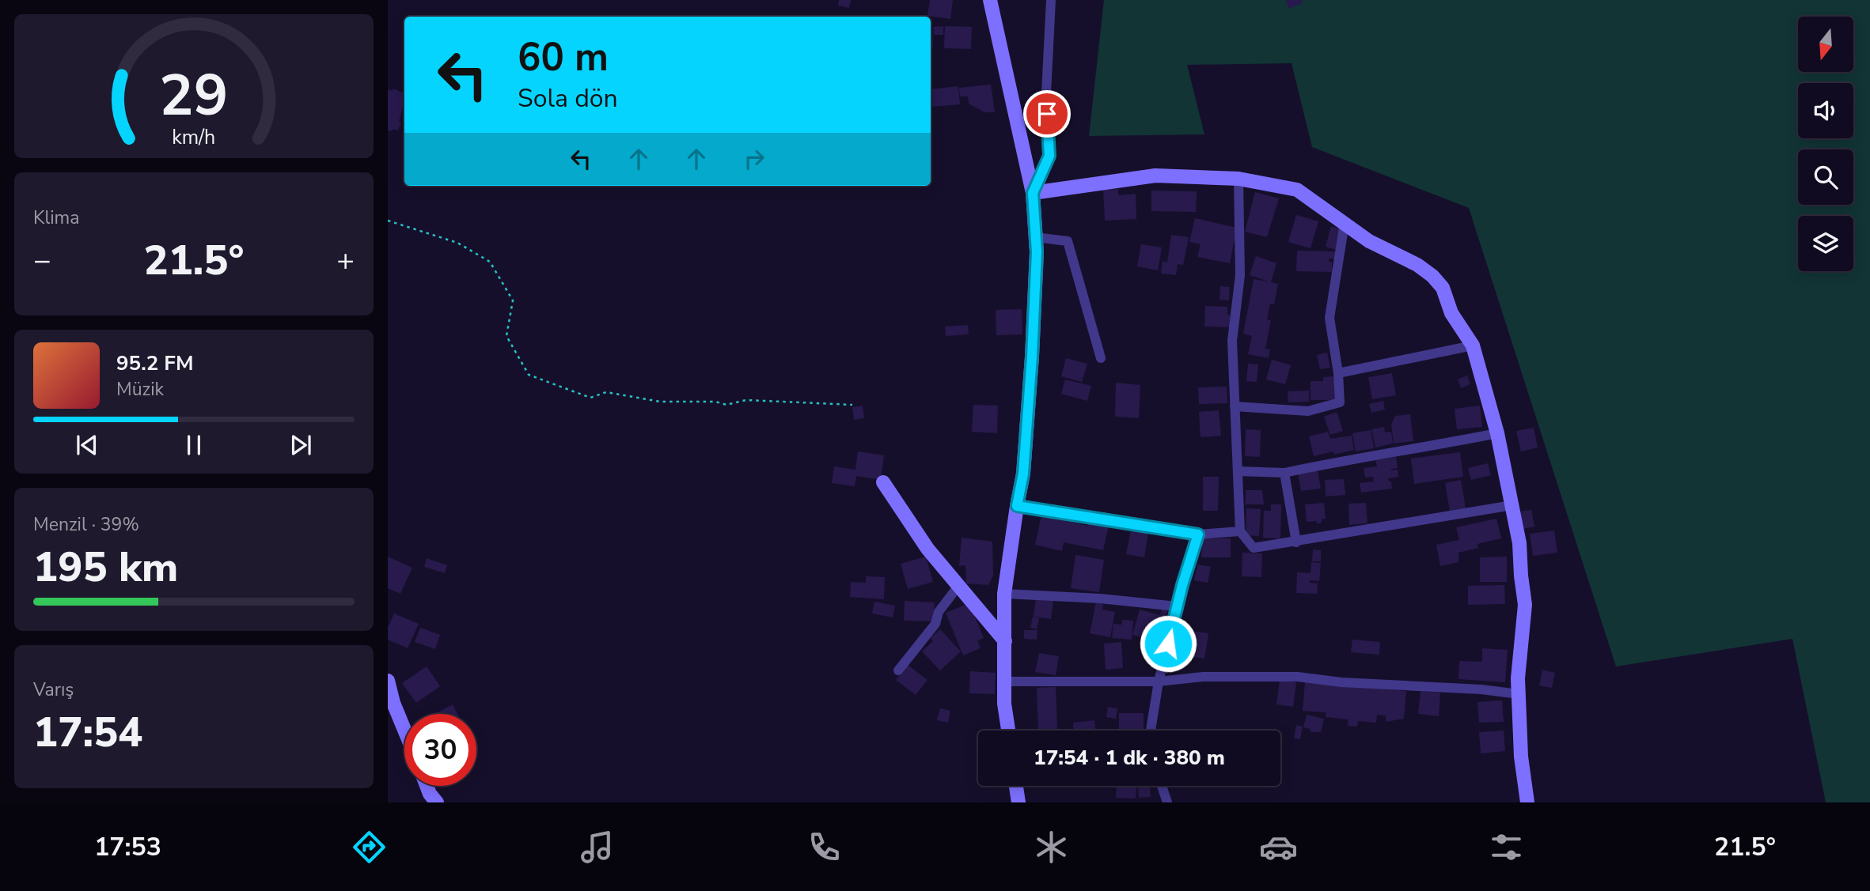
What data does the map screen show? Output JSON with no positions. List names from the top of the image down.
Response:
{
  "north": "bottom",
  "page": {
    "turn": ["60 m", "Sola dön"],
    "tile": [
      "Klima",
      ["Menzil · 39%", "195 km"],
      ["Varış", "17:54"]
    ],
    "heat": ["−", "21.5°", "+"],
    "song": ["95.2 FM", "Müzik"],
    "limit": "30",
    "trip": "17:54 · 1 dk · 380 m",
    "tabs": ["17:53", "21.5°"],
    "gauge": ["29", "km/h"]
  }
}
